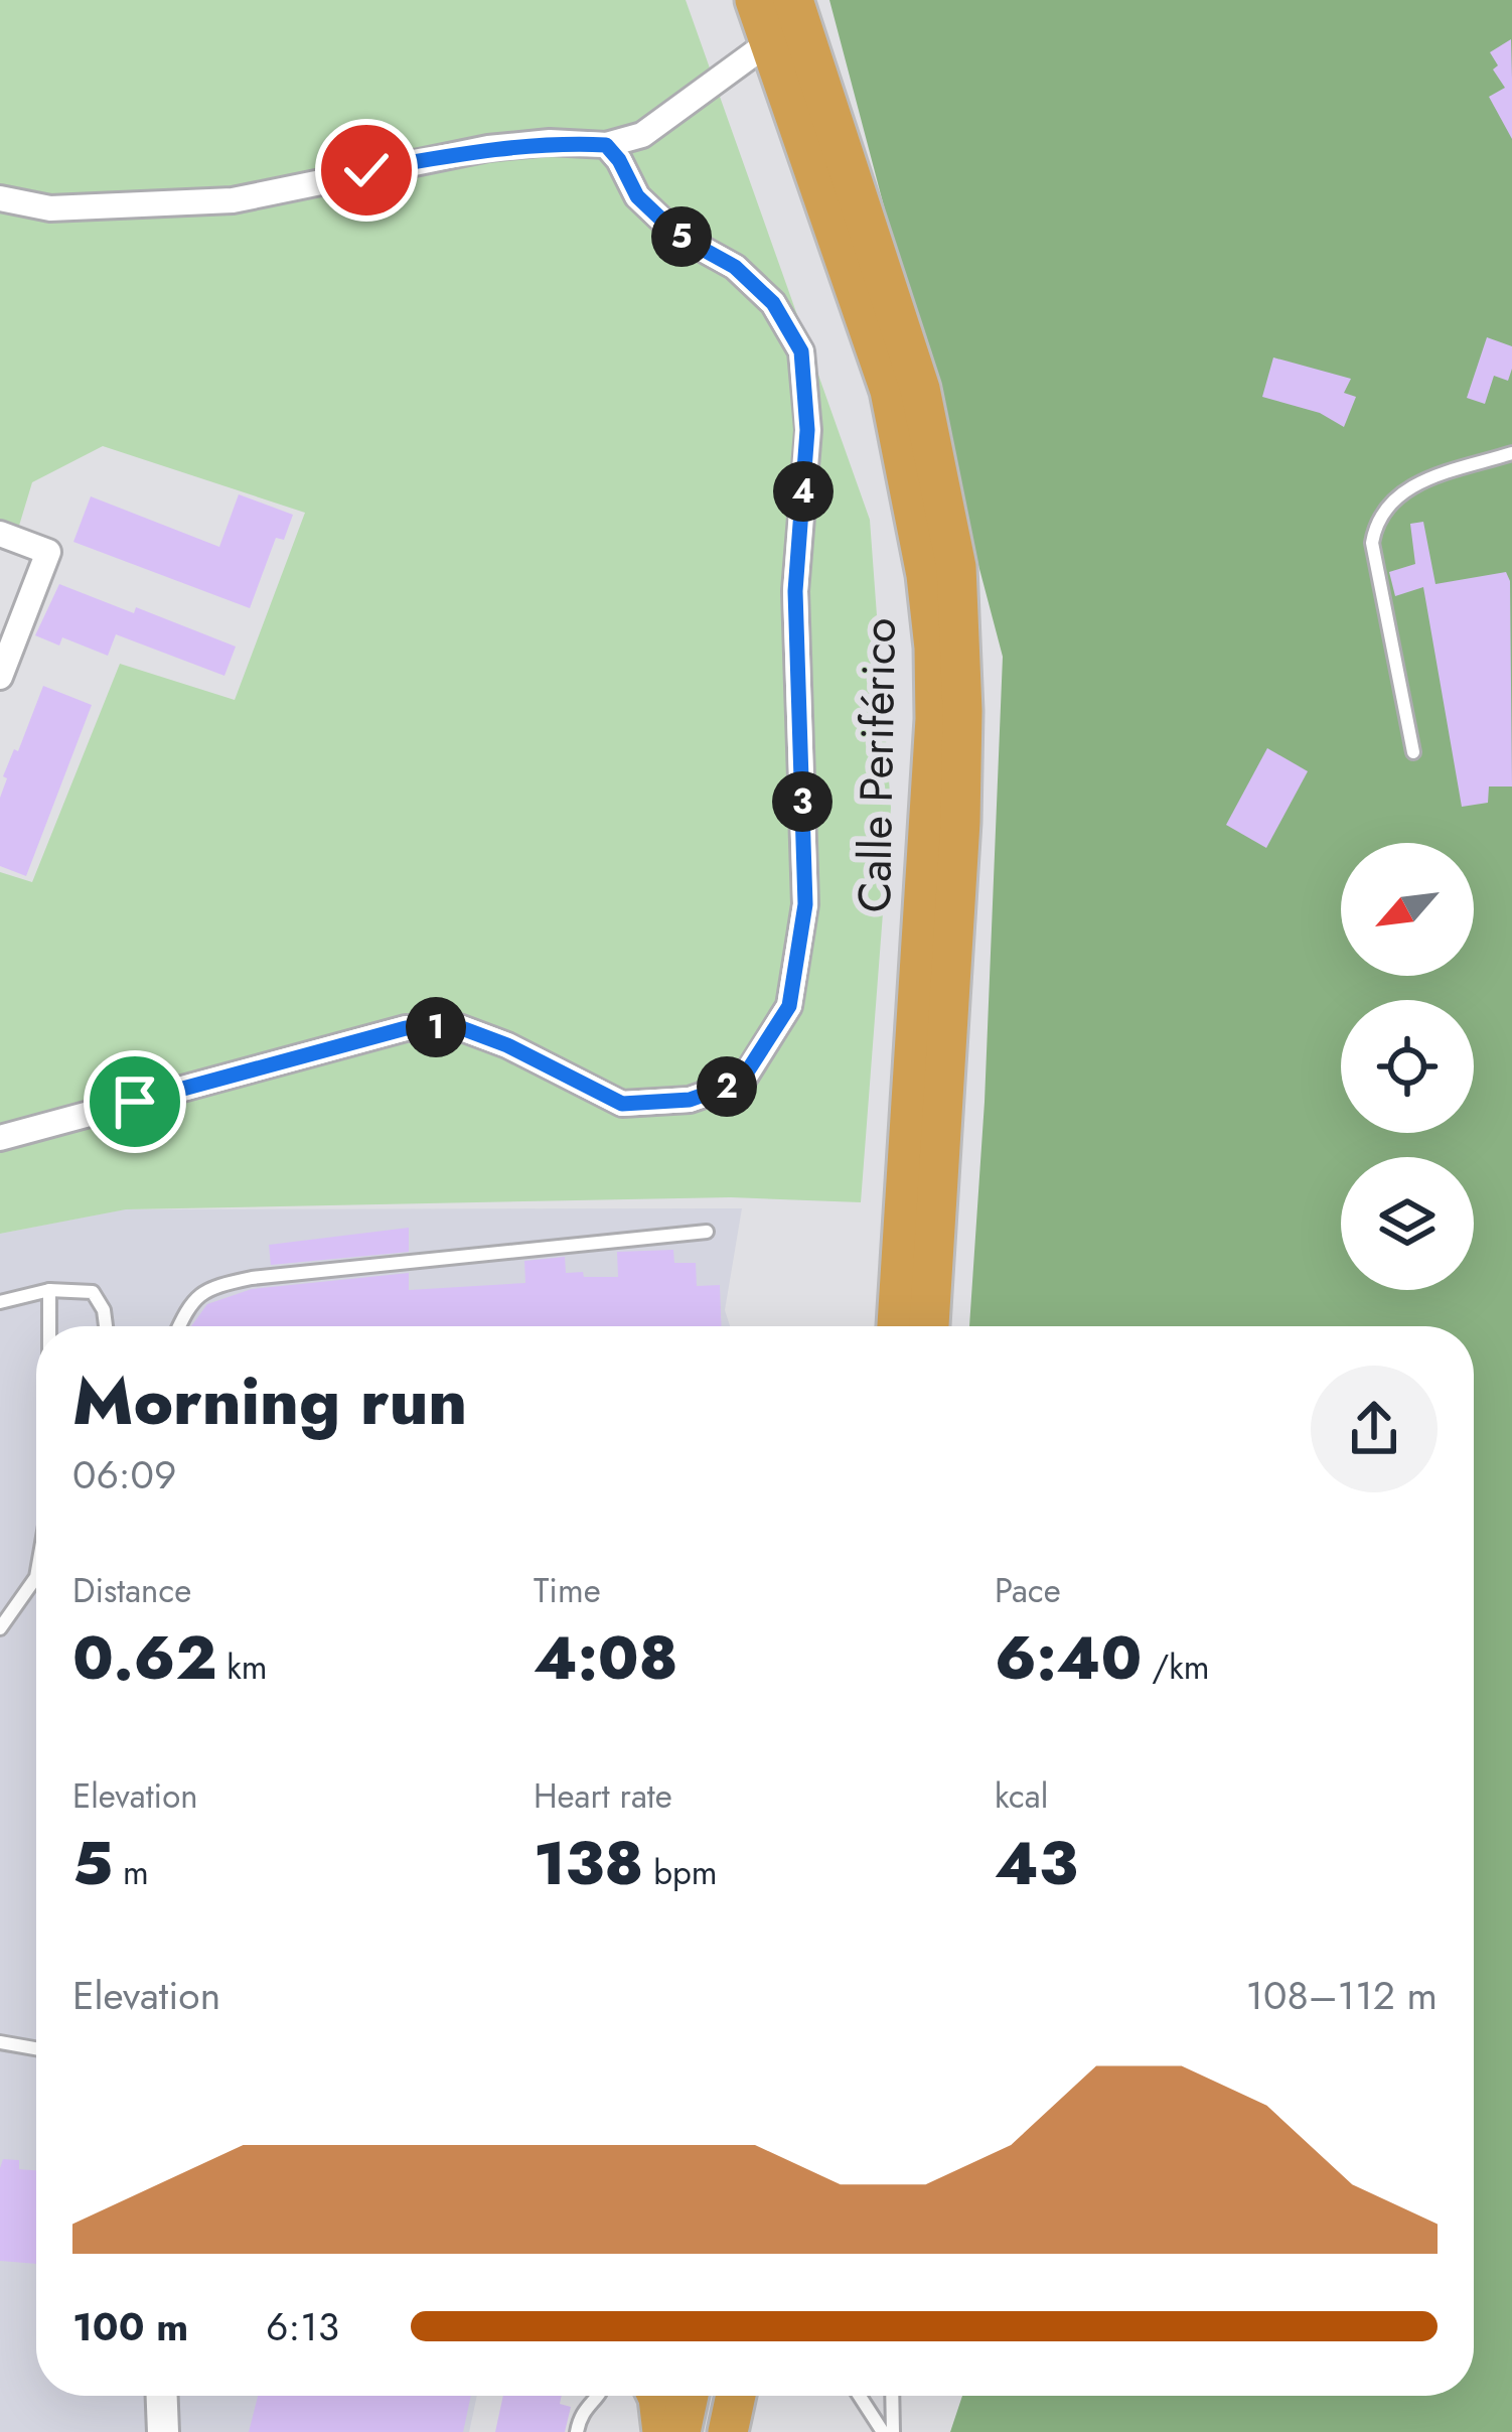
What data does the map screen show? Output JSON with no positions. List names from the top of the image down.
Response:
{
  "streets": {
    "highway": ["Calle Periférico"]
  },
  "north": "bottom left",
  "page": {
    "pins": [
      "5",
      "4",
      "3",
      "1",
      "2"
    ],
    "heading": ["Morning run", "06:09"],
    "stats": [
      ["Distance", "0.62 km"],
      ["Time", "4:08"],
      ["Pace", "6:40 /km"],
      ["Elevation", "5 m"],
      ["Heart rate", "138 bpm"],
      ["kcal", "43"]
    ],
    "chart": ["Elevation", "108–112 m"],
    "list": [
      {
        "name": "100 m",
        "note": "6:13"
      }
    ]
  }
}
